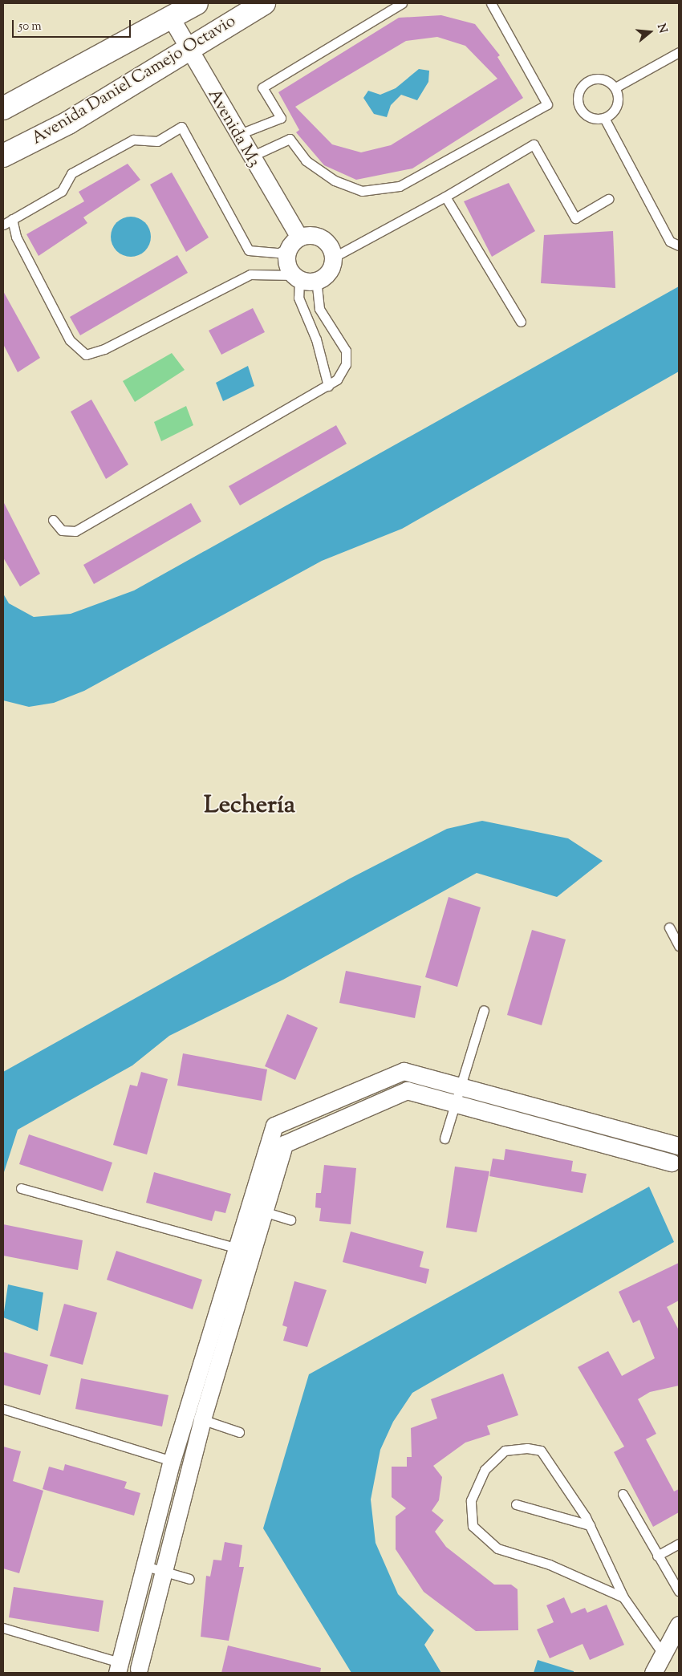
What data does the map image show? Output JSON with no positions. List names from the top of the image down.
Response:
{
  "streets": {
    "street": ["Avenida Daniel Camejo Octavio", "Avenida M3"]
  },
  "crossings": [
    ["Avenida Daniel Camejo Octavio", "Avenida M3"]
  ],
  "districts": ["Lechería"],
  "scale_bar": "50 m",
  "north": "right"
}
